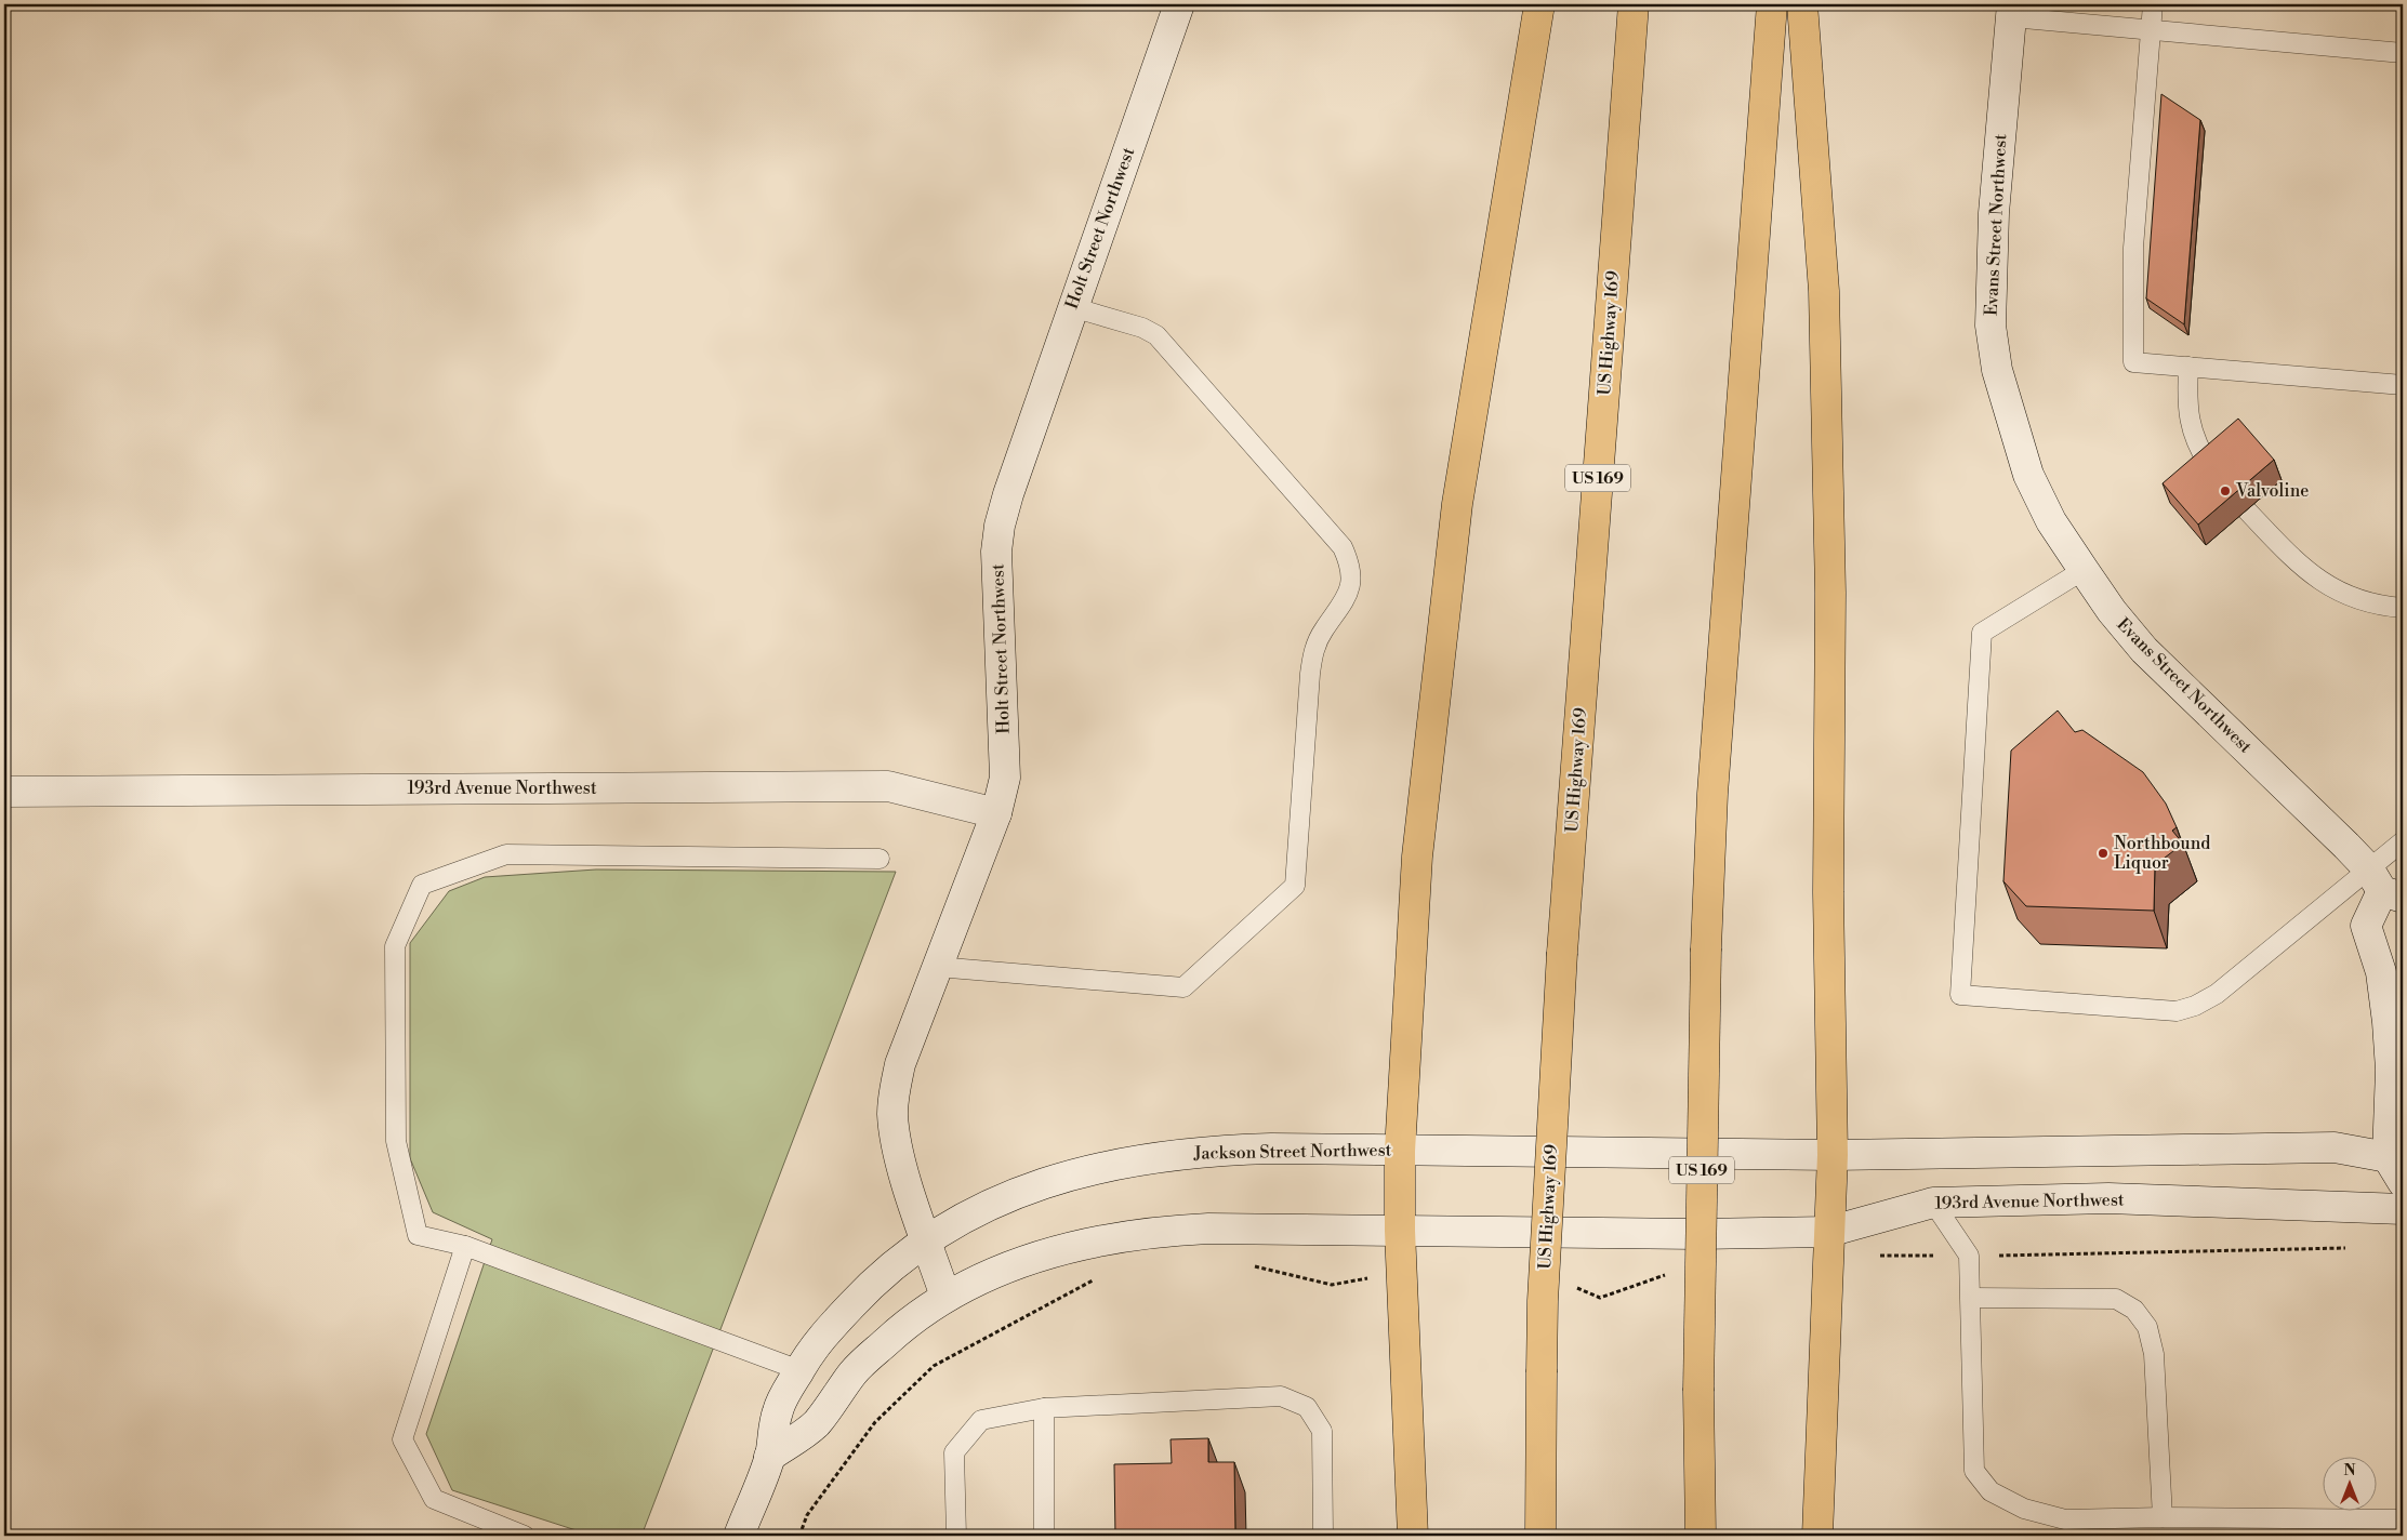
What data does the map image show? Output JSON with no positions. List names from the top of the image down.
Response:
{
  "streets": {
    "highway": ["US Highway 169", "US 169"],
    "street": [
      "Evans Street Northwest",
      "Holt Street Northwest",
      "193rd Avenue Northwest",
      "Jackson Street Northwest"
    ]
  },
  "crossings": [
    ["Holt Street Northwest", "193rd Avenue Northwest"],
    ["Holt Street Northwest", "Jackson Street Northwest"]
  ],
  "places": ["Valvoline", "Northbound Liquor"],
  "north": "top"
}
